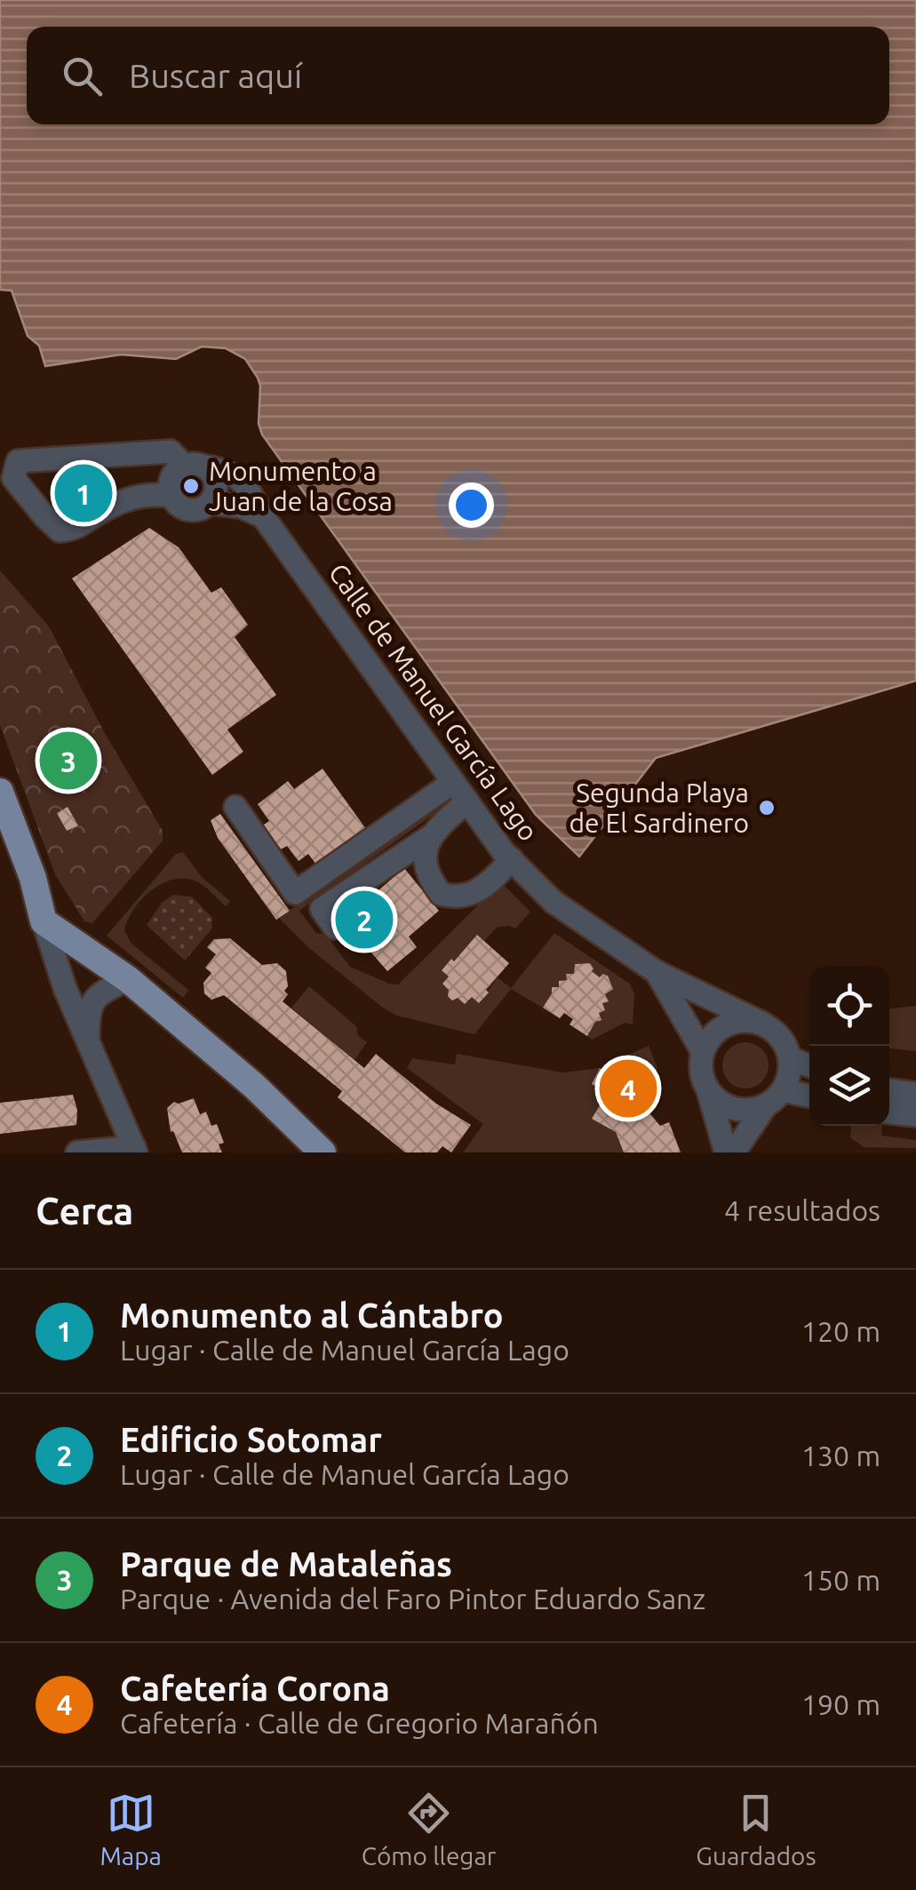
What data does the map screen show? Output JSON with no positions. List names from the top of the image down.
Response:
{
  "streets": {
    "street": ["Calle de Manuel García Lago"]
  },
  "places": ["Monumento a Juan de la Cosa", "Segunda Playa de El Sardinero"],
  "page": {
    "search": "Buscar aquí",
    "pins": [
      "1",
      "3",
      "2",
      "4"
    ],
    "heading": ["Cerca", "4 resultados"],
    "list": [
      {
        "mark": "1",
        "name": "Monumento al Cántabro",
        "note": "Lugar · Calle de Manuel García Lago",
        "value": "120 m"
      },
      {
        "mark": "2",
        "name": "Edificio Sotomar",
        "note": "Lugar · Calle de Manuel García Lago",
        "value": "130 m"
      },
      {
        "mark": "3",
        "name": "Parque de Mataleñas",
        "note": "Parque · Avenida del Faro Pintor Eduardo Sanz",
        "value": "150 m"
      },
      {
        "mark": "4",
        "name": "Cafetería Corona",
        "note": "Cafetería · Calle de Gregorio Marañón",
        "value": "190 m"
      }
    ],
    "nav": ["Mapa", "Cómo llegar", "Guardados"]
  }
}
